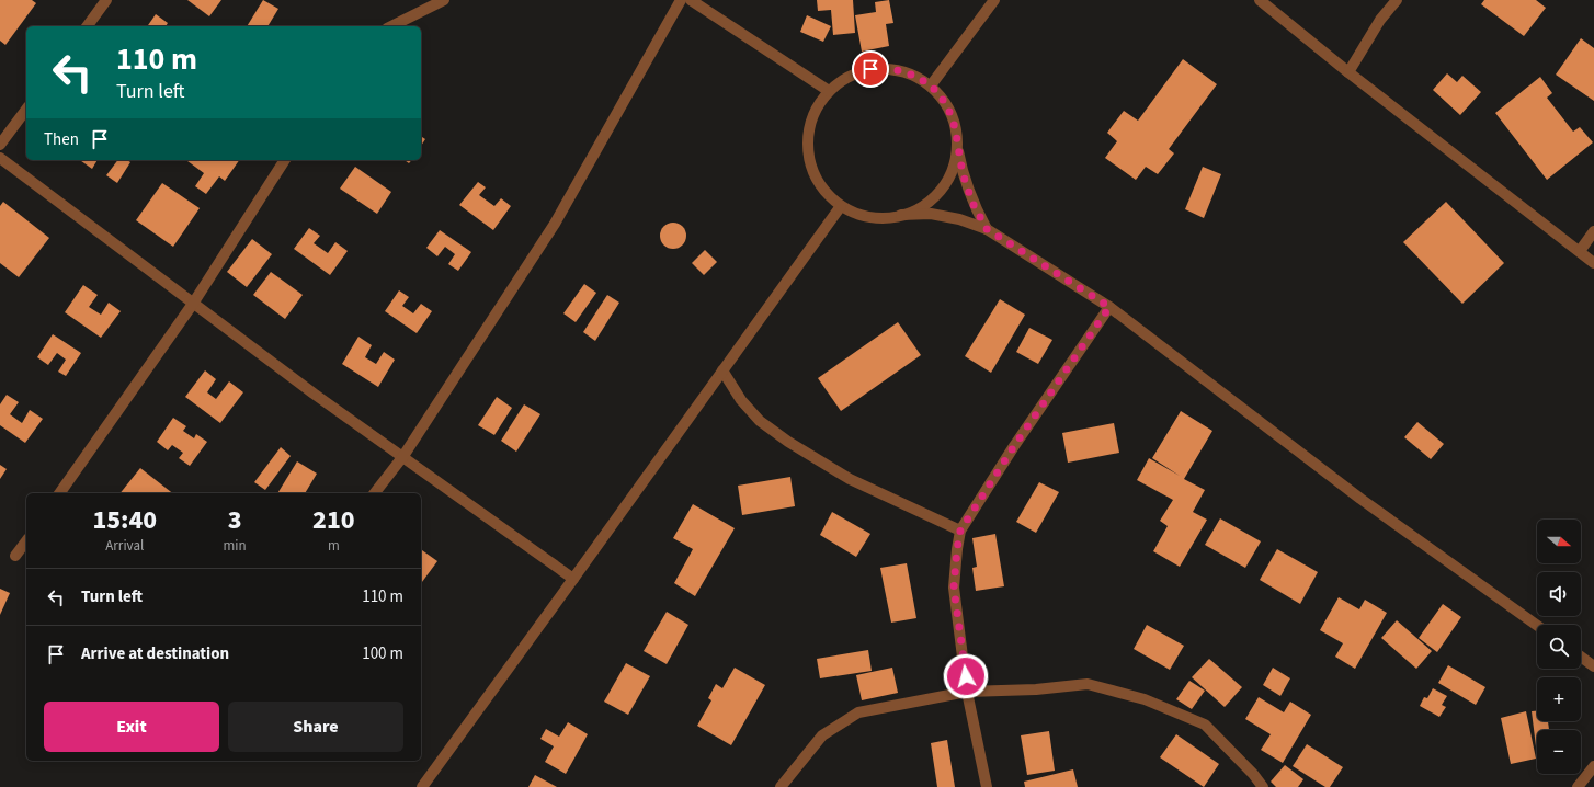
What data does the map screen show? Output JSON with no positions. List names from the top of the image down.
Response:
{
  "north": "right",
  "page": {
    "turn": ["110 m", "Turn left"],
    "then": "Then",
    "eta": [
      "15:40",
      "Arrival",
      "3",
      "min",
      "210",
      "m"
    ],
    "map_buttons": ["+", "−"],
    "list": [
      {
        "name": "Turn left",
        "value": "110 m"
      },
      {
        "name": "Arrive at destination",
        "value": "100 m"
      }
    ],
    "buttons": ["Exit", "Share"]
  }
}
